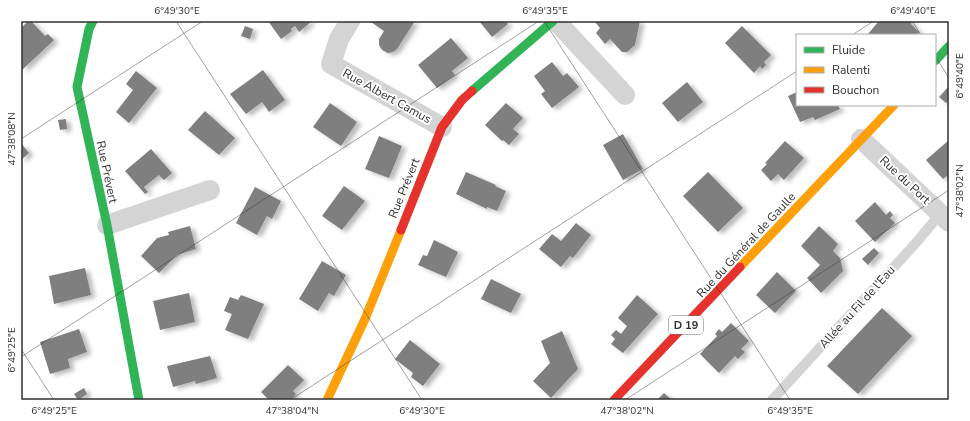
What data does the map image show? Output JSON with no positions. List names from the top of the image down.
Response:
{
  "streets": {
    "street": [
      "Rue Albert Camus",
      "Rue Prévert",
      "Rue du Port",
      "Rue du Général de Gaulle",
      "D 19"
    ],
    "lane": ["Allée au Fil de l'Eau"]
  },
  "crossings": [
    ["Rue Albert Camus", "Rue Prévert"],
    ["Rue du Port", "Rue du Général de Gaulle"],
    ["Rue du Port", "Allée au Fil de l'Eau"]
  ],
  "legend": ["Fluide", "Ralenti", "Bouchon"],
  "coordinates": [
    "6°49'30\"E",
    "6°49'35\"E",
    "6°49'40\"E",
    "47°38'08\"N",
    "47°38'02\"N",
    "6°49'25\"E",
    "47°38'04\"N"
  ]
}
